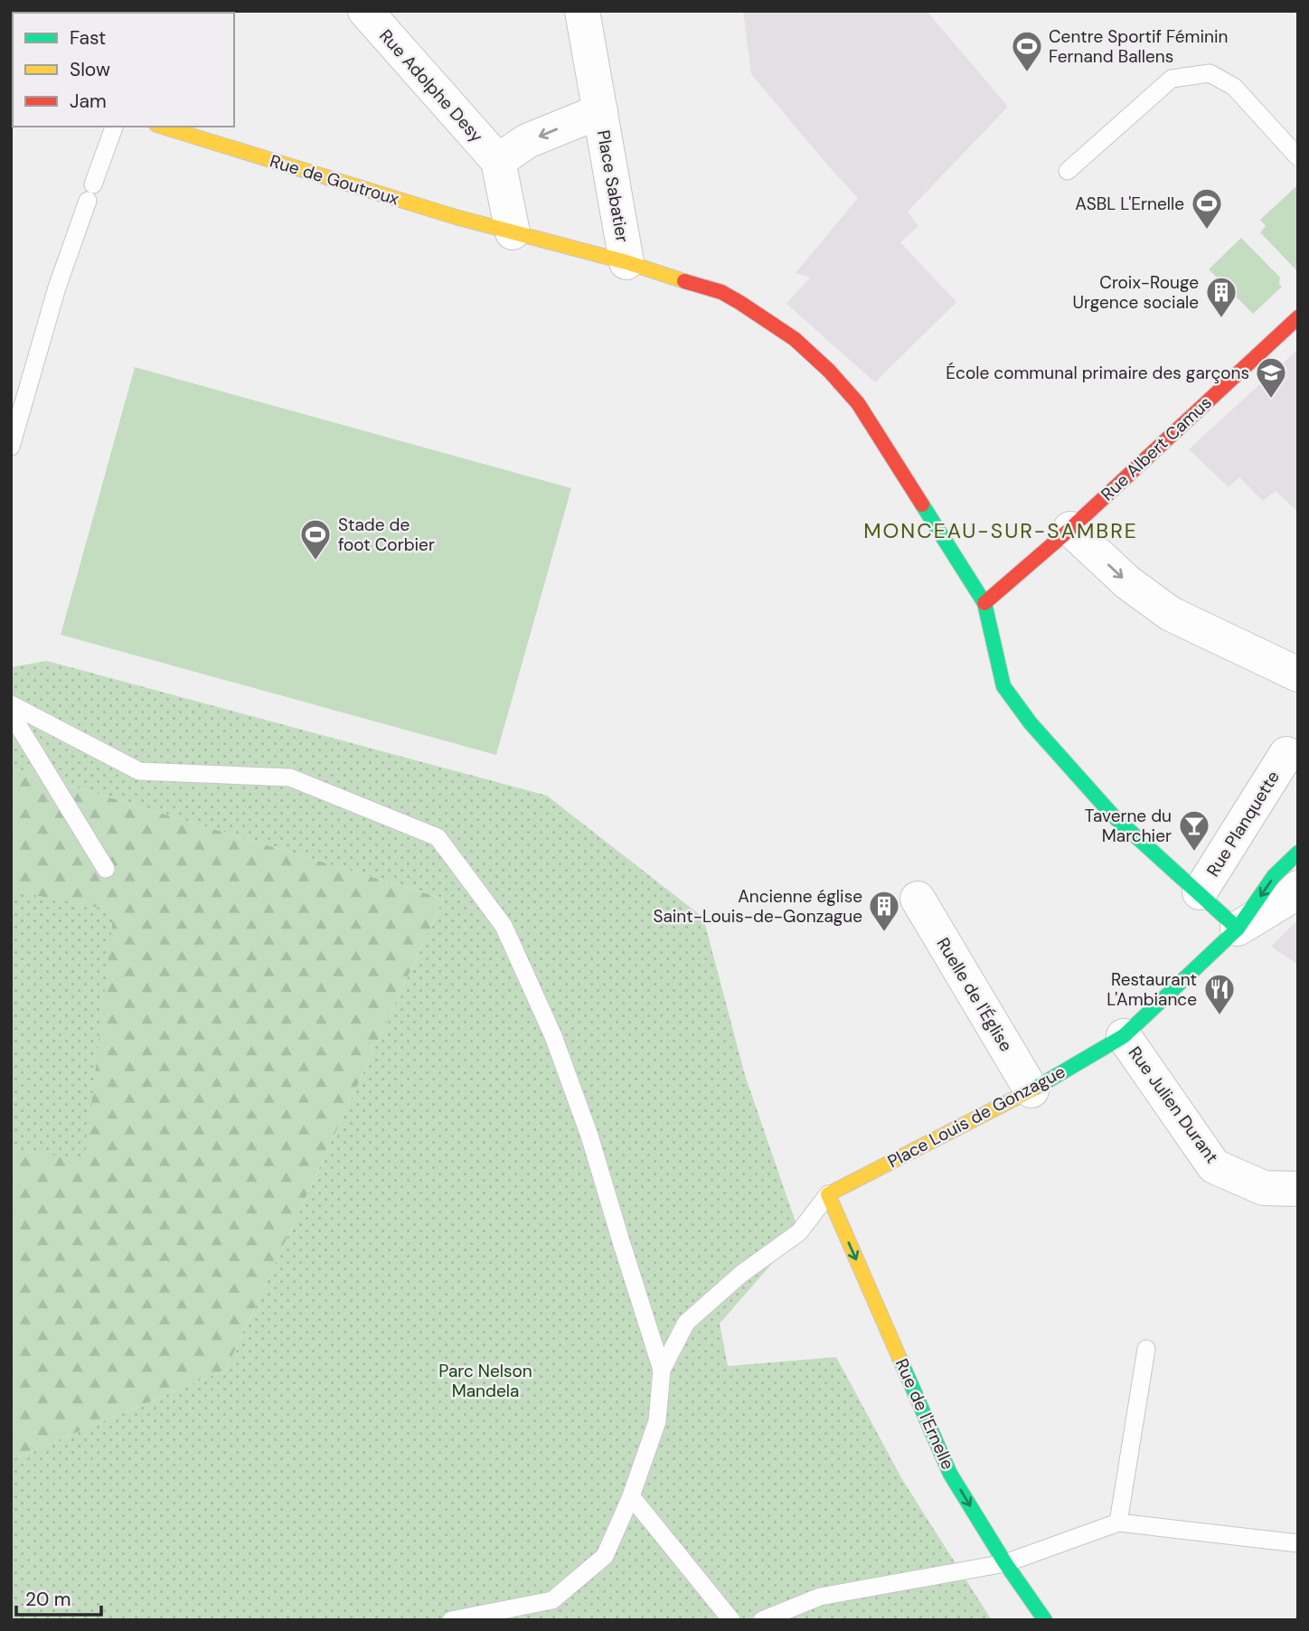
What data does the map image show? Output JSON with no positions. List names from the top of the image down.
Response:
{
  "streets": {
    "street": [
      "Rue Adolphe Desy",
      "Rue de Goutroux",
      "Place Sabatier",
      "Rue Albert Camus",
      "Rue Planquette",
      "Ruelle de l'Église",
      "Rue Julien Durant",
      "Place Louis de Gonzague",
      "Rue de l'Ernelle"
    ]
  },
  "crossings": [
    ["Rue Adolphe Desy", "Place Sabatier"],
    ["Rue de Goutroux", "Place Sabatier"],
    ["Place Sabatier", "Rue Albert Camus"],
    ["Place Sabatier", "Rue Planquette"],
    ["Place Sabatier", "Place Louis de Gonzague"],
    ["Ruelle de l'Église", "Place Louis de Gonzague"],
    ["Rue Julien Durant", "Place Louis de Gonzague"],
    ["Place Louis de Gonzague", "Rue de l'Ernelle"]
  ],
  "one_way": ["Rue de l'Ernelle"],
  "districts": ["MONCEAU-SUR-SAMBRE"],
  "parks": ["Parc Nelson Mandela"],
  "places": {
    "sports": ["Centre Sportif Féminin Fernand Ballens", "ASBL L'Ernelle", "Stade de foot Corbier"],
    "building": ["Croix-Rouge Urgence sociale", "Ancienne église Saint-Louis-de-Gonzague"],
    "school or university": ["École communal primaire des garçons"],
    "bar": ["Taverne du Marchier"],
    "restaurant": ["Restaurant L'Ambiance"]
  },
  "legend": ["Fast", "Slow", "Jam"],
  "scale_bar": "20 m"
}
